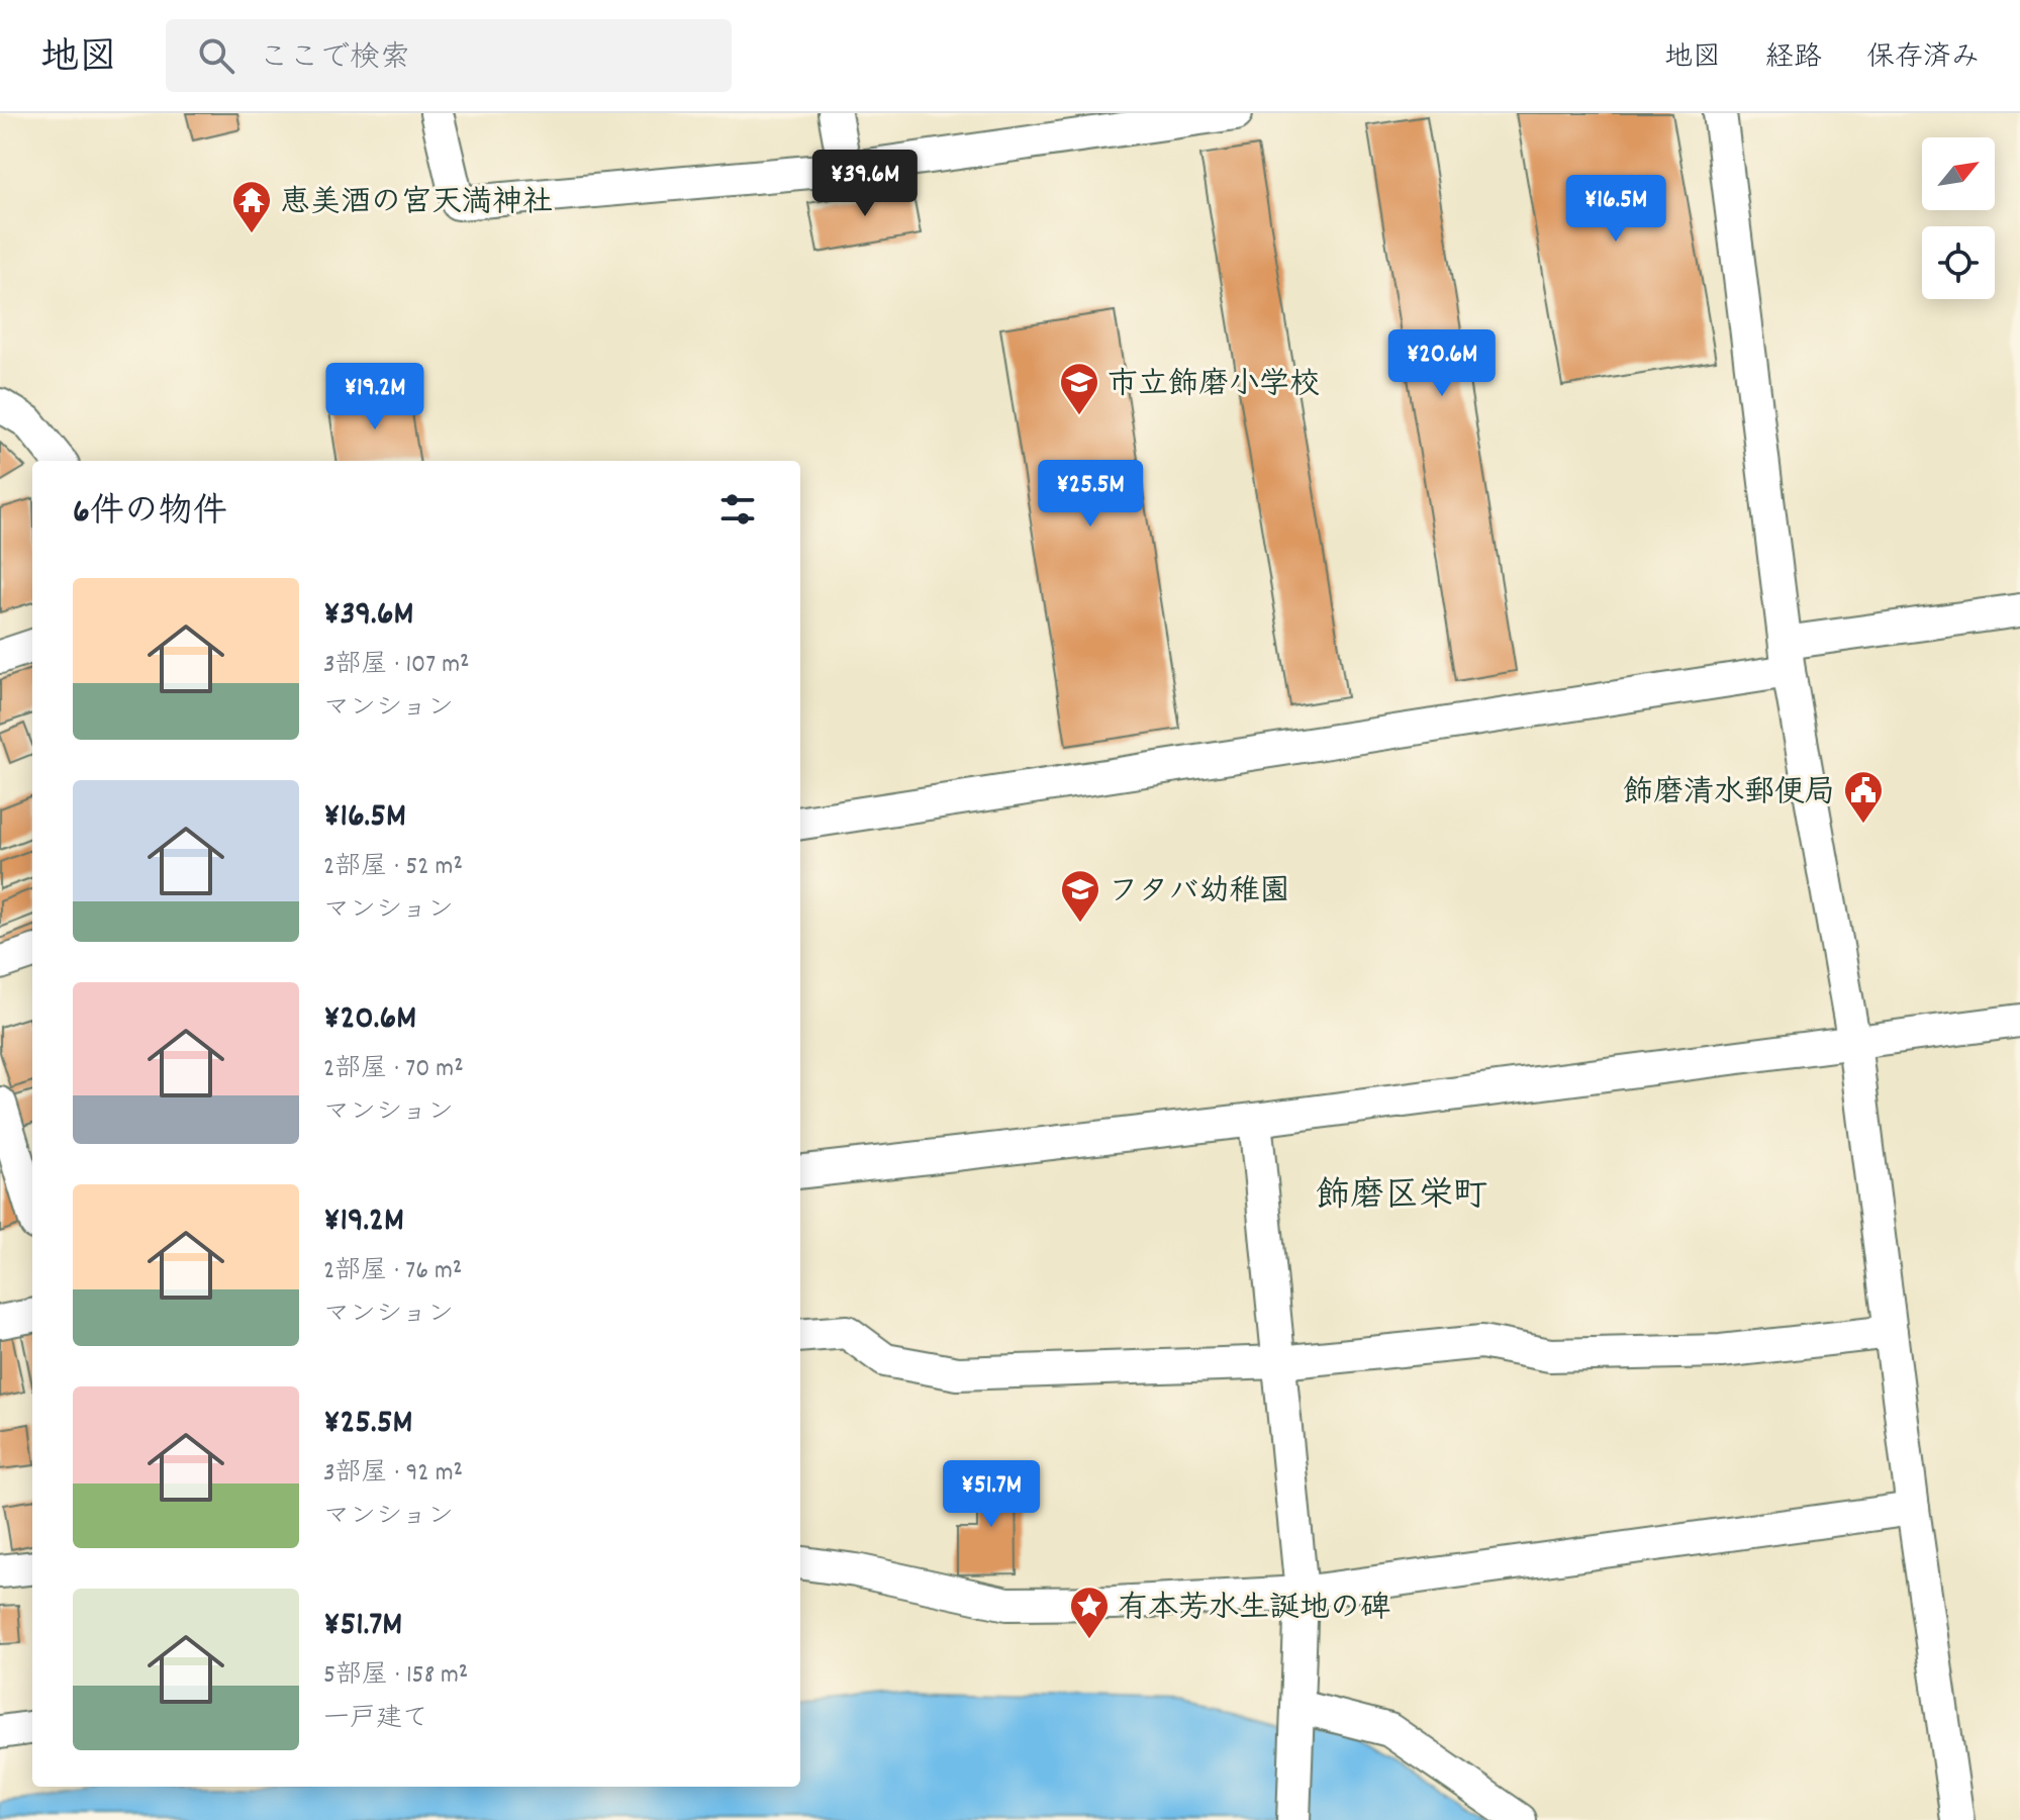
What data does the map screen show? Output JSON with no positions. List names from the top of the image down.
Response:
{
  "districts": ["飾磨区栄町"],
  "places": {
    "temple": ["恵美酒の宮天満神社"],
    "school or university": ["市立飾磨小学校", "フタバ幼稚園"],
    "public building": ["飾磨清水郵便局"],
    "place": ["有本芳水生誕地の碑"]
  },
  "north": "top right",
  "page": {
    "header": "地図",
    "search": "ここで検索",
    "nav": ["地図", "経路", "保存済み"],
    "price": [
      "¥39.6M",
      "¥16.5M",
      "¥20.6M",
      "¥19.2M",
      "¥25.5M",
      "¥51.7M"
    ],
    "heading": "6件の物件",
    "list": [
      {
        "name": "¥39.6M",
        "note": "3部屋 · 107 m² · マンション"
      },
      {
        "name": "¥16.5M",
        "note": "2部屋 · 52 m² · マンション"
      },
      {
        "name": "¥20.6M",
        "note": "2部屋 · 70 m² · マンション"
      },
      {
        "name": "¥19.2M",
        "note": "2部屋 · 76 m² · マンション"
      },
      {
        "name": "¥25.5M",
        "note": "3部屋 · 92 m² · マンション"
      },
      {
        "name": "¥51.7M",
        "note": "5部屋 · 158 m² · 一戸建て"
      }
    ]
  }
}
